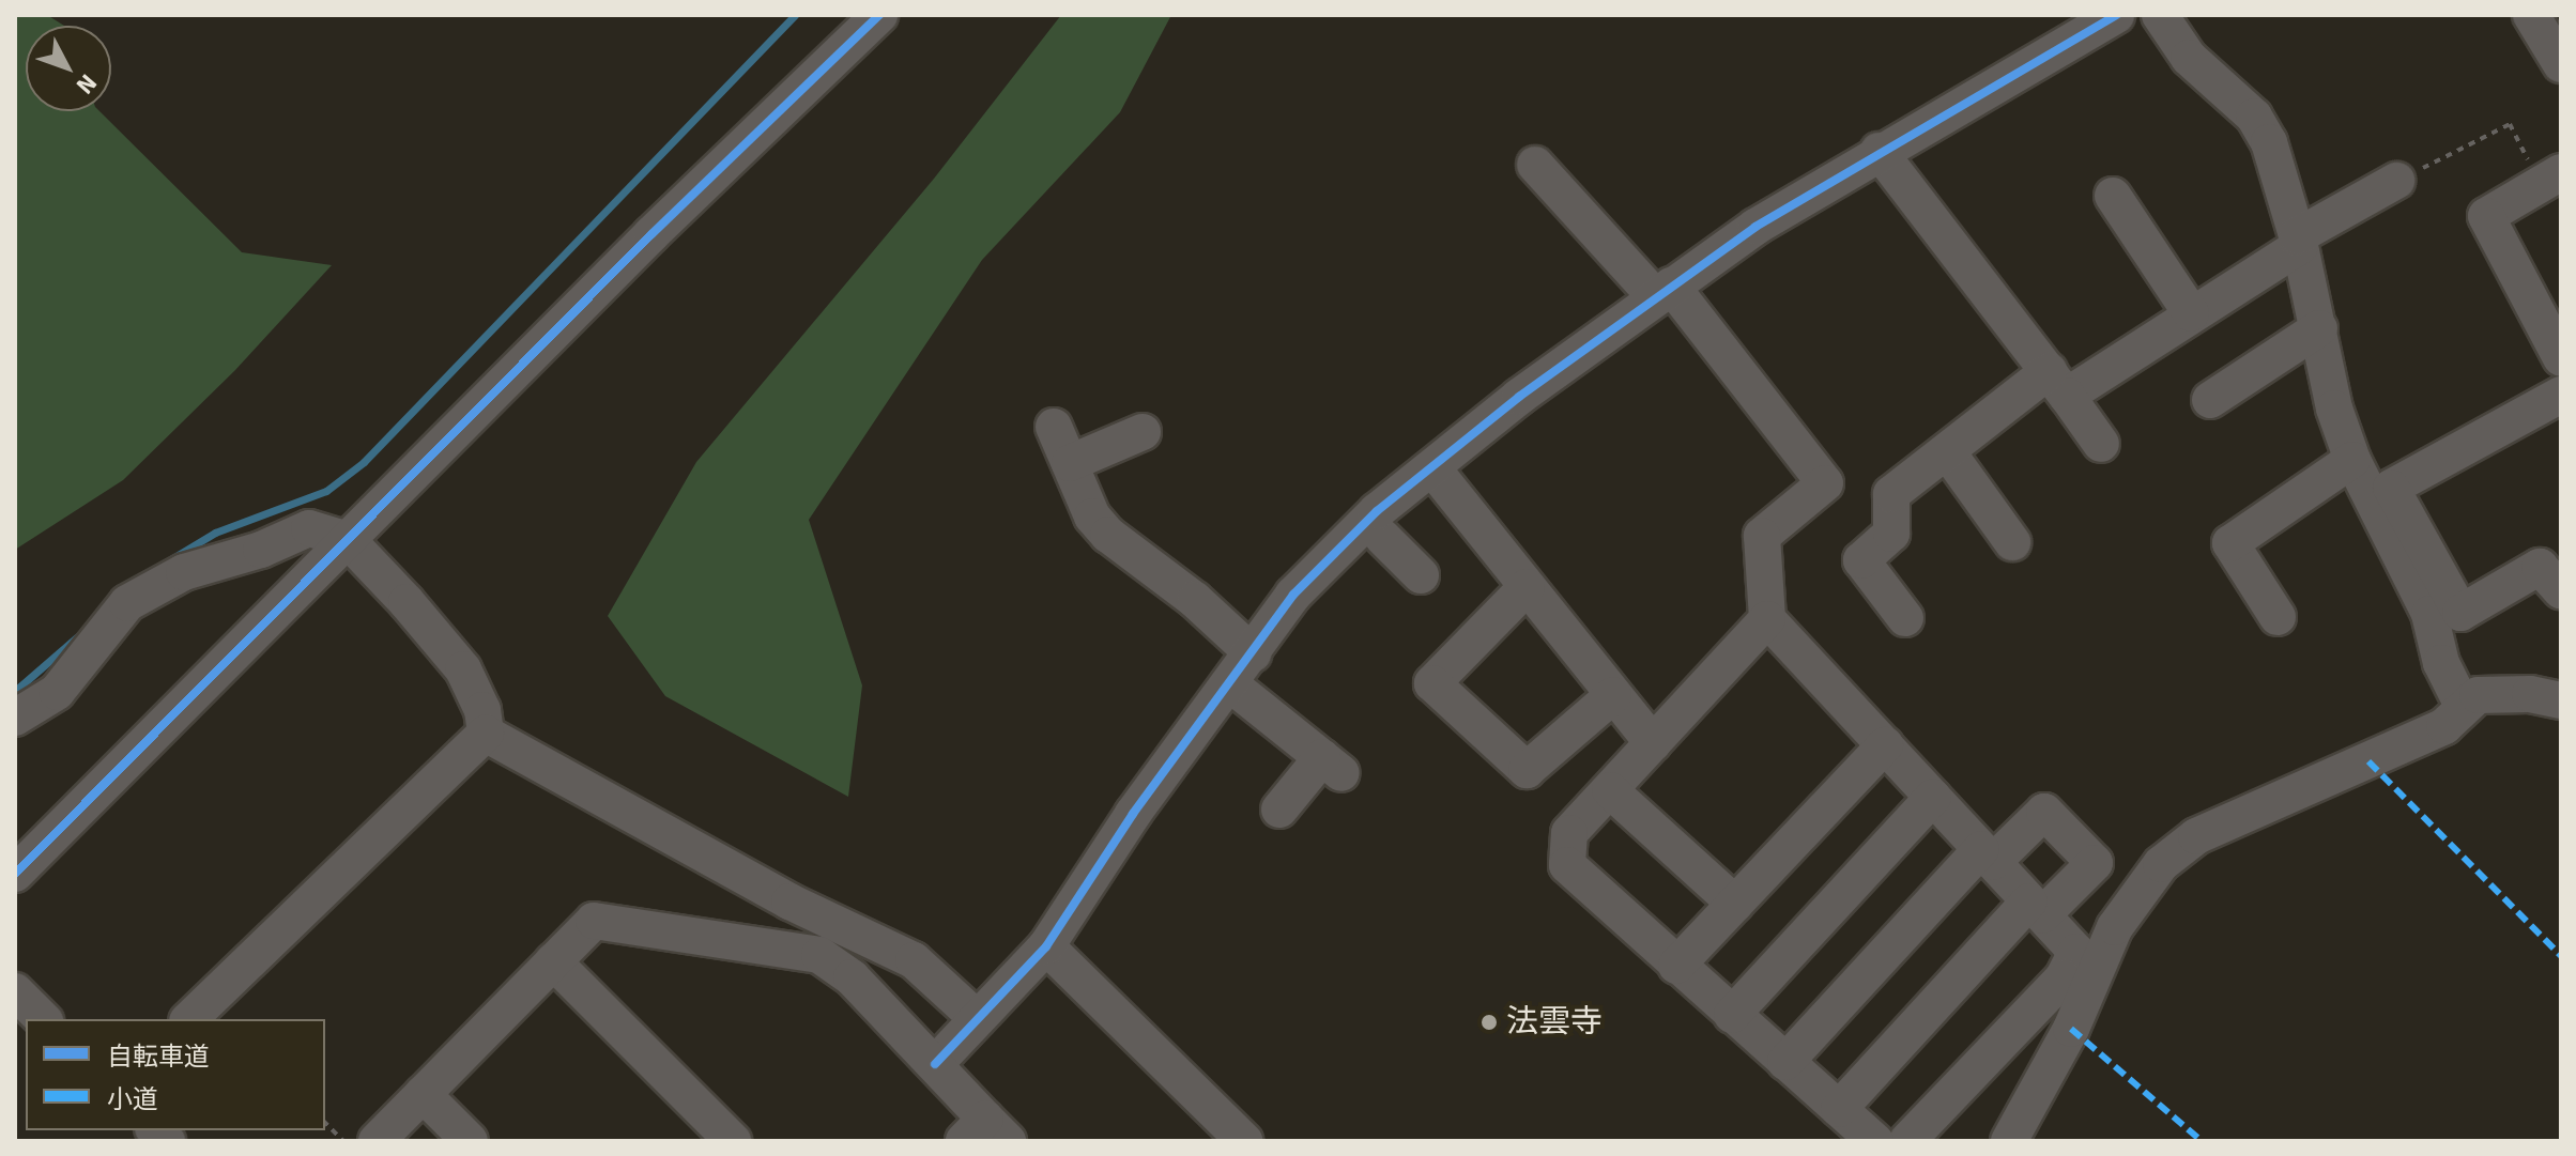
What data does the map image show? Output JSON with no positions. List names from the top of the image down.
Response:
{
  "places": ["法雲寺"],
  "legend": ["自転車道", "小道"],
  "north": "bottom right"
}
